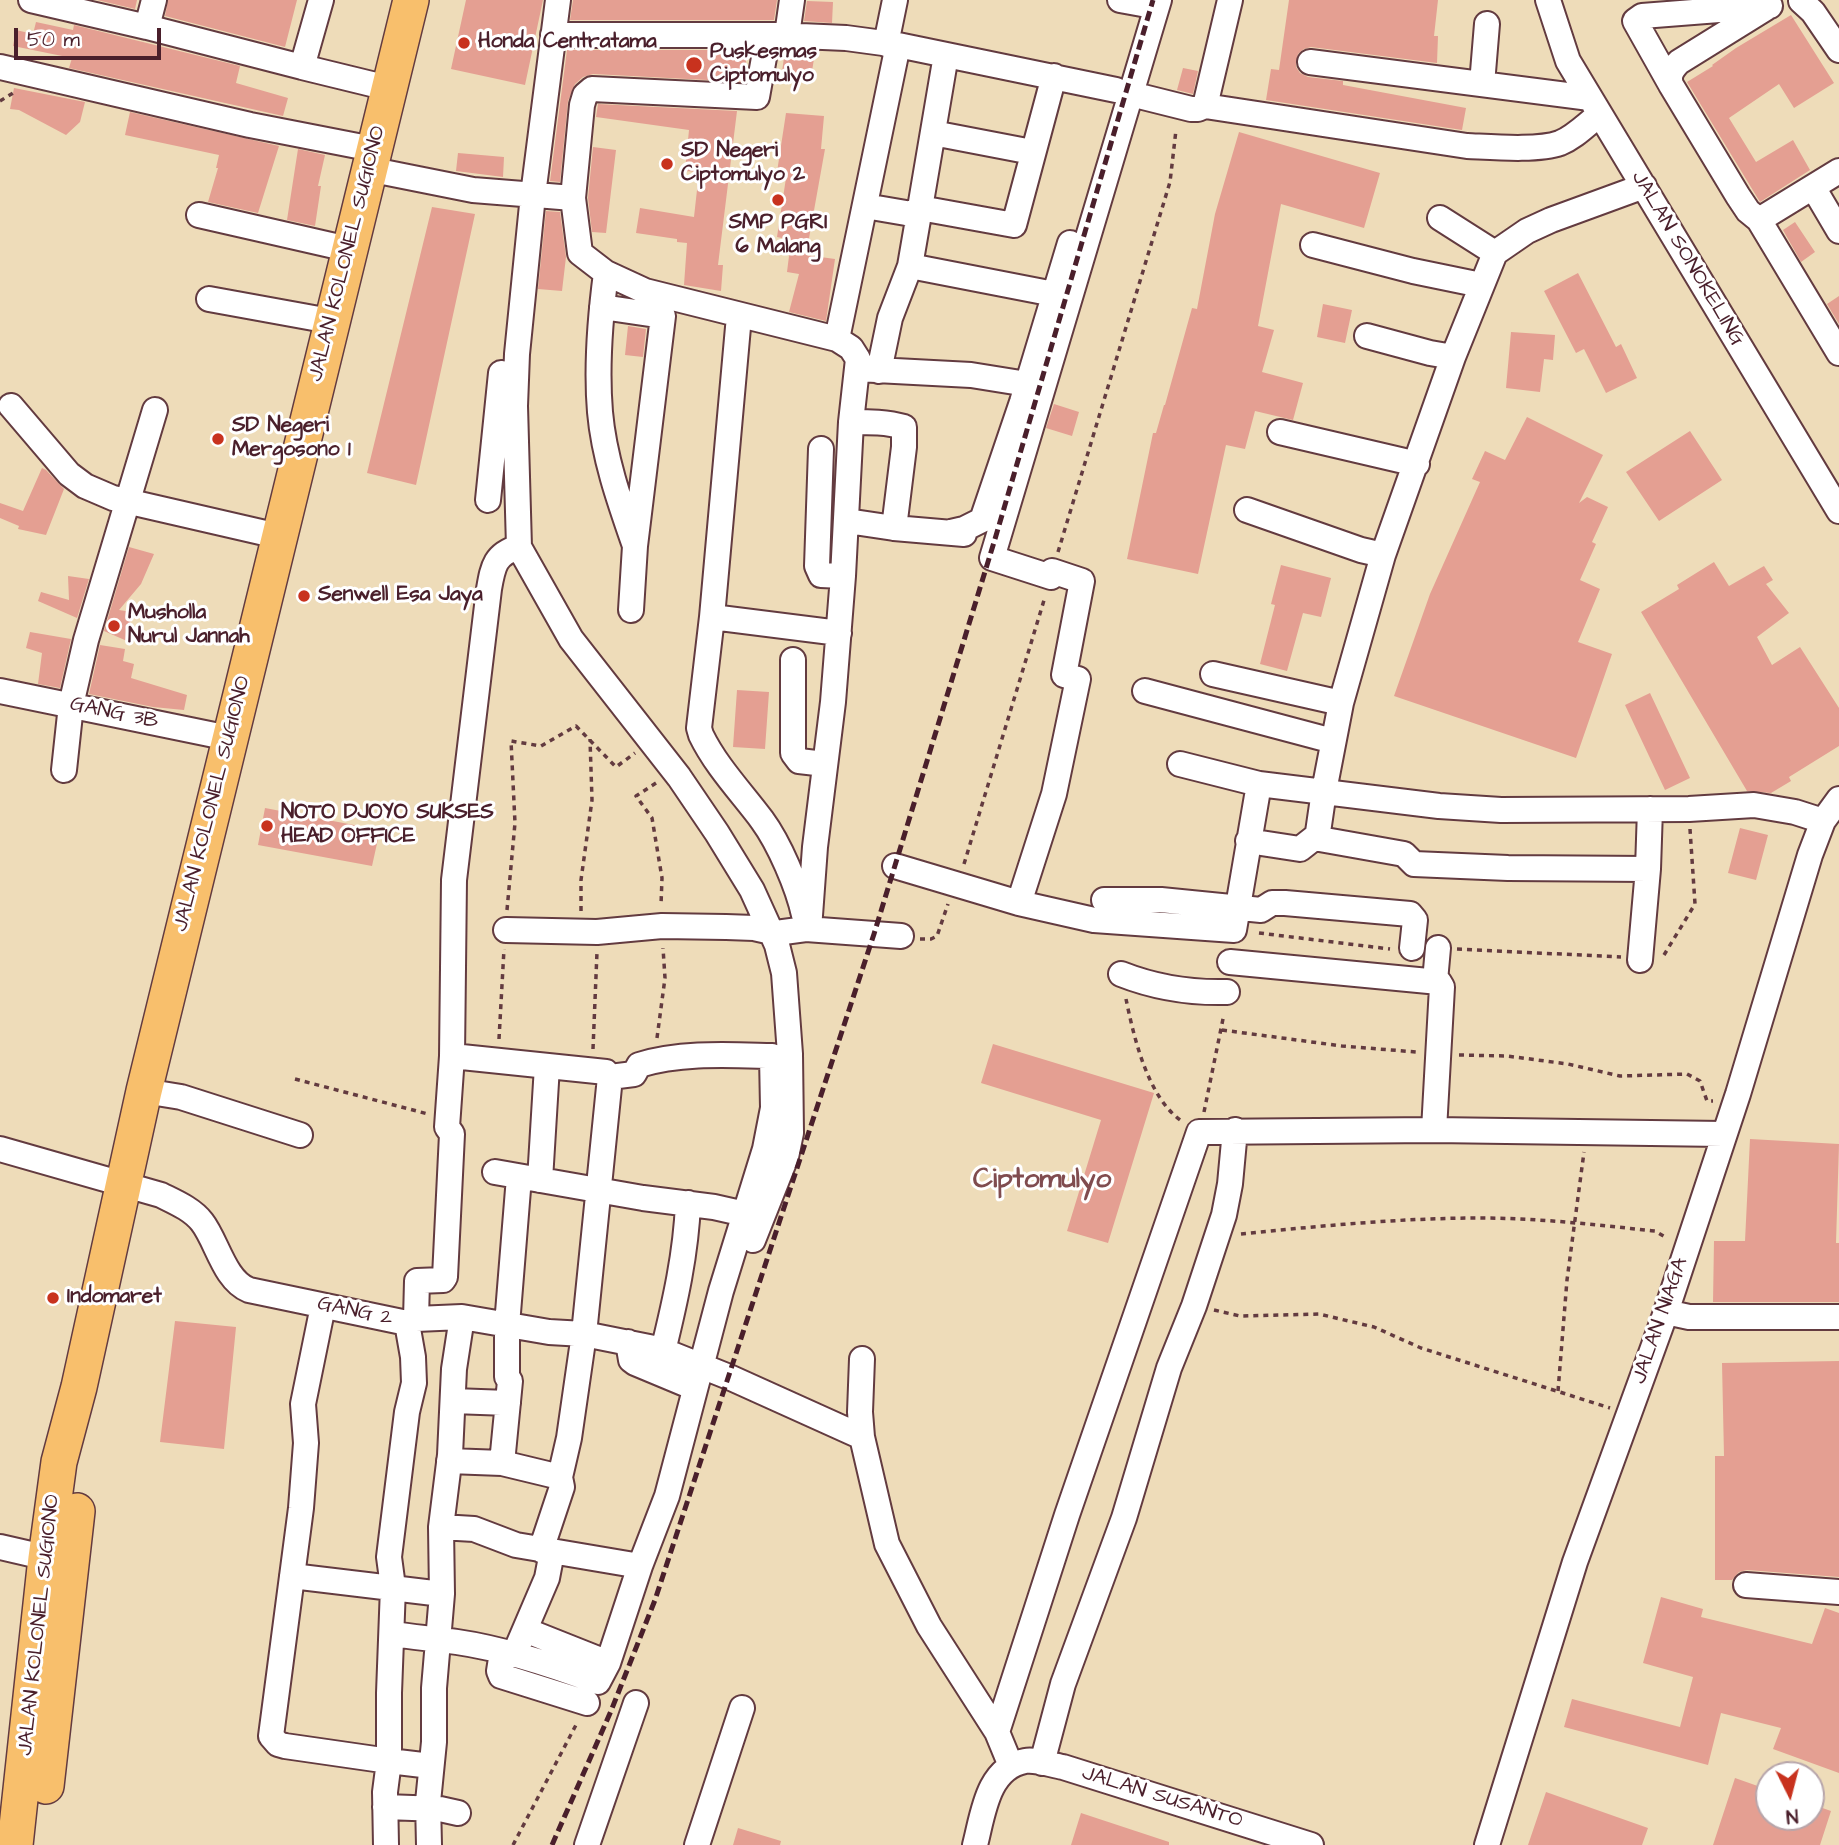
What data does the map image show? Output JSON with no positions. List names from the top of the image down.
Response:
{
  "streets": {
    "highway": ["JALAN KOLONEL SUGIONO"],
    "street": [
      "JALAN SONOKELING",
      "GANG 3B",
      "GANG 2",
      "JALAN NIAGA",
      "JALAN SUSANTO"
    ]
  },
  "crossings": [
    ["JALAN KOLONEL SUGIONO", "GANG 3B"],
    ["JALAN KOLONEL SUGIONO", "GANG 2"]
  ],
  "districts": ["Ciptomulyo"],
  "places": [
    "Honda Centratama",
    "Puskesmas Ciptomulyo",
    "SD Negeri Ciptomulyo 2",
    "SMP PGRI 6 Malang",
    "SD Negeri Mergosono 1",
    "Senwell Esa Jaya",
    "Musholla Nurul Jannah",
    "NOTO DJOYO SUKSES HEAD OFFICE",
    "Indomaret"
  ],
  "scale_bar": "50 m",
  "north": "bottom"
}
